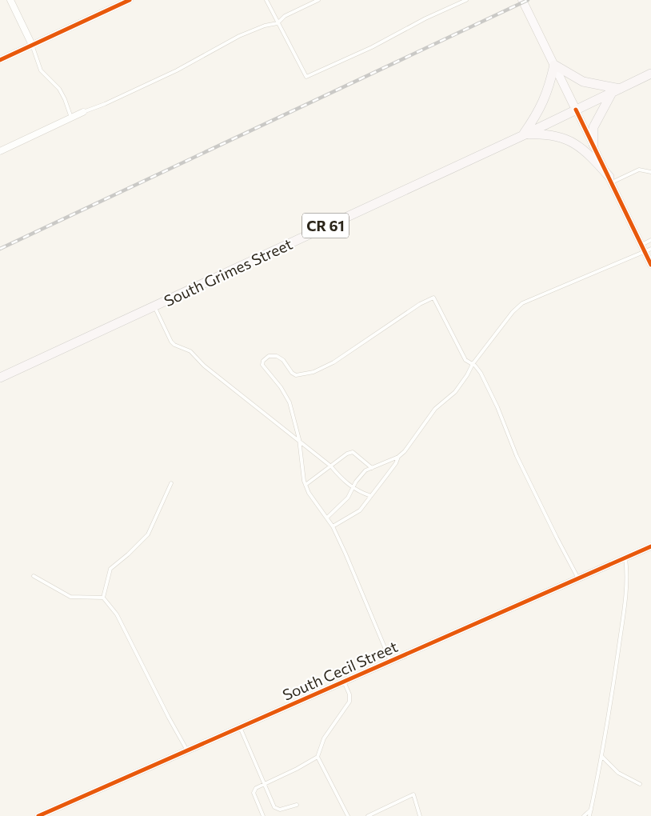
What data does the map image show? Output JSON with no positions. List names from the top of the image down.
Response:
{
  "streets": {
    "main road": ["CR 61", "South Grimes Street"],
    "street": ["South Cecil Street"]
  }
}
